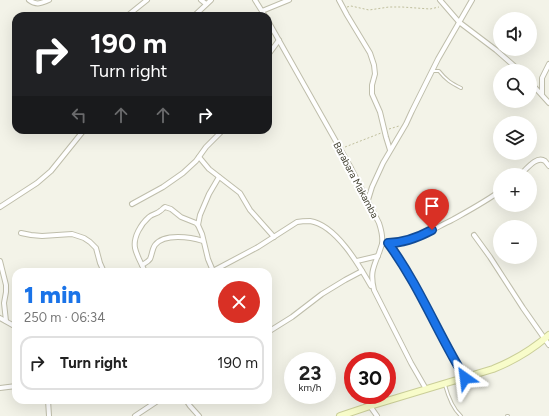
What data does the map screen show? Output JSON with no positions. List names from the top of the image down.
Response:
{
  "streets": {
    "street": ["Barabara Makamba"]
  },
  "page": {
    "map_buttons": ["+", "−"],
    "turn": ["190 m", "Turn right"],
    "heading": ["1 min", "250 m · 06:34"],
    "list": [
      {
        "name": "Turn right",
        "value": "190 m"
      }
    ],
    "speed": "23 km/h",
    "limit": "30"
  }
}
